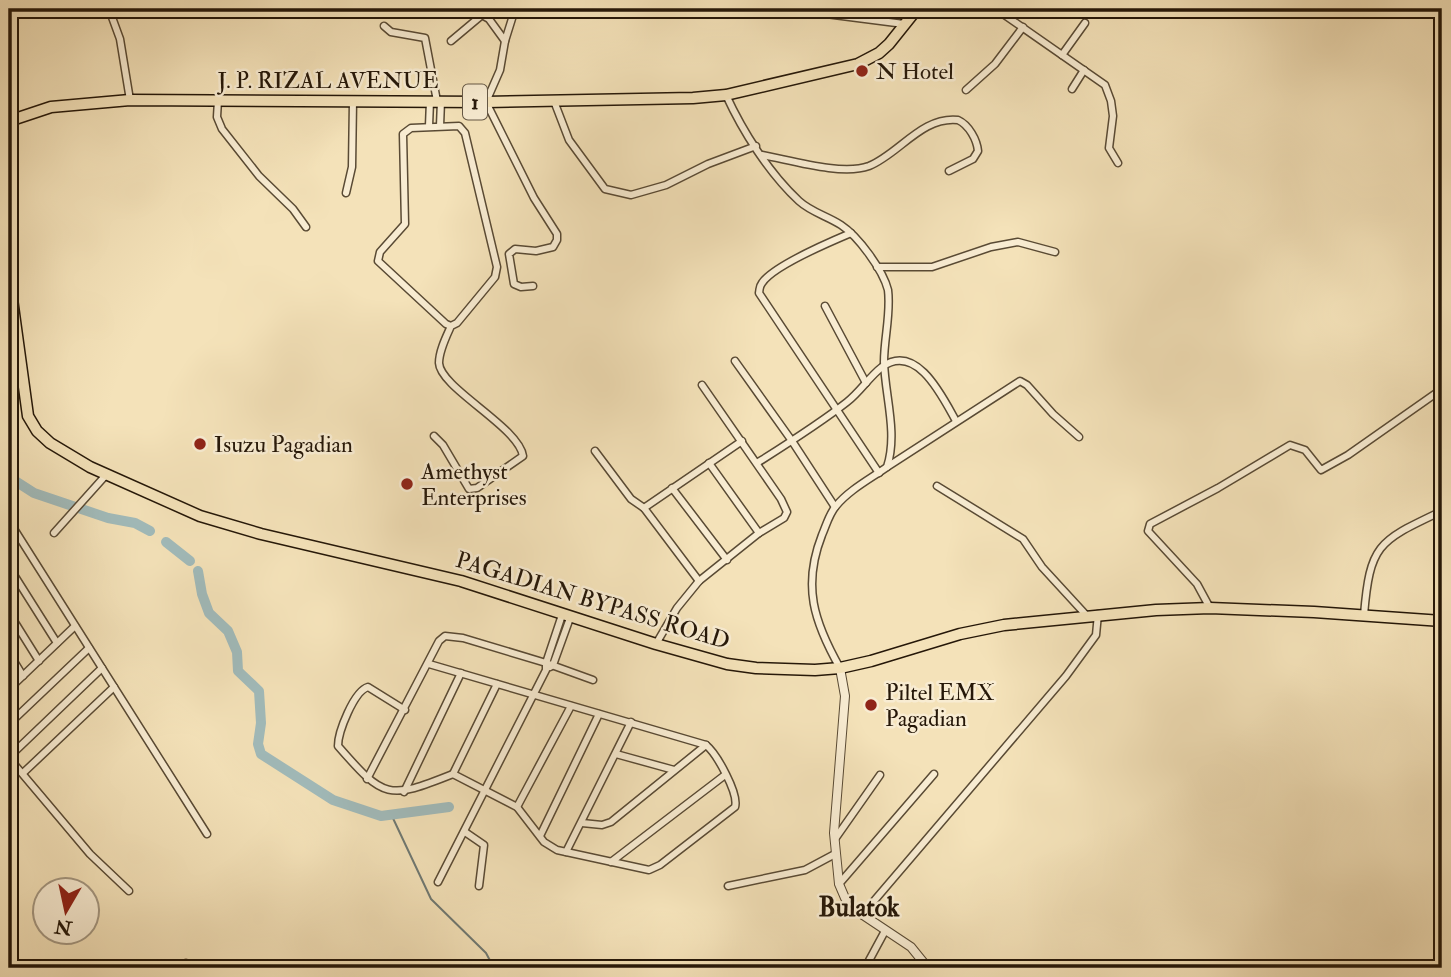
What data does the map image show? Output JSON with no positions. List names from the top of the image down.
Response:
{
  "streets": {
    "main road": ["J. P. RIZAL AVENUE", "1", "PAGADIAN BYPASS ROAD"]
  },
  "districts": ["Bulatok"],
  "places": [
    "N Hotel",
    "Isuzu Pagadian",
    "Amethyst Enterprises",
    "Piltel EMX Pagadian"
  ],
  "north": "bottom"
}
